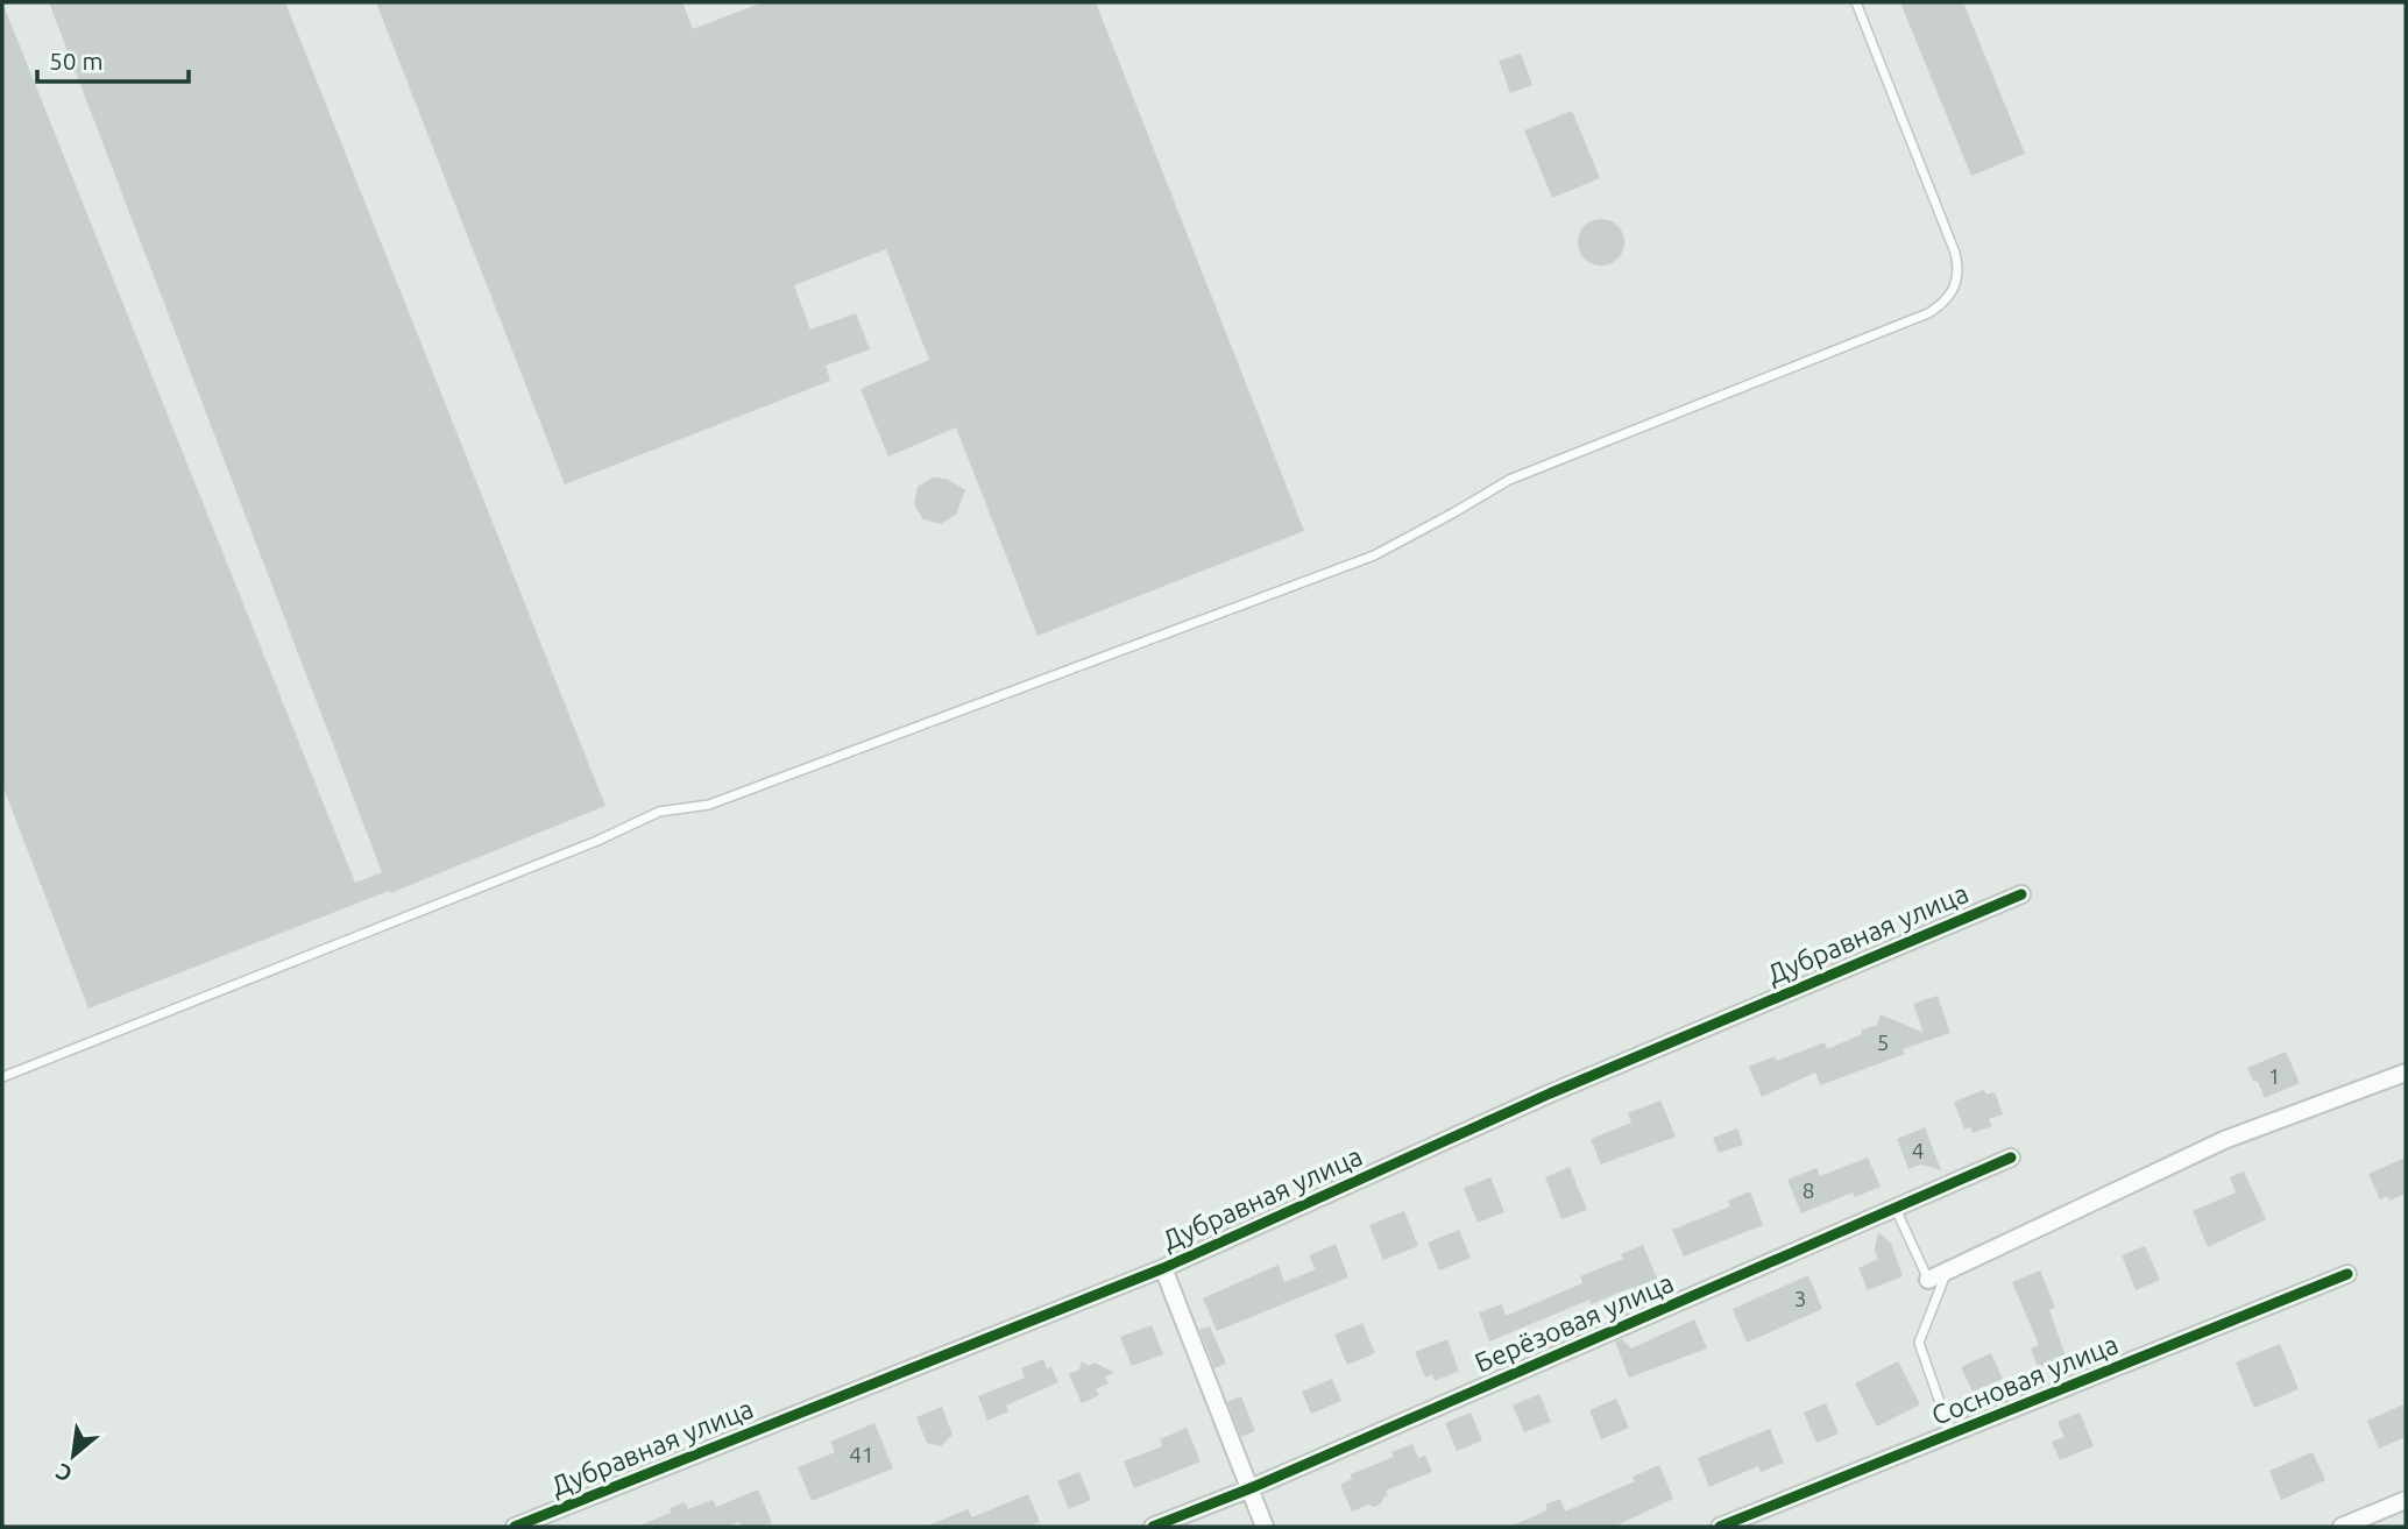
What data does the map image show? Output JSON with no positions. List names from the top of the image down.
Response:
{
  "streets": {
    "street": ["Дубравная улица", "Берёзовая улица", "Сосновая улица"]
  },
  "house_numbers": [
    "5",
    "1",
    "4",
    "8",
    "3",
    "41"
  ],
  "scale_bar": "50 m",
  "north": "bottom left"
}
